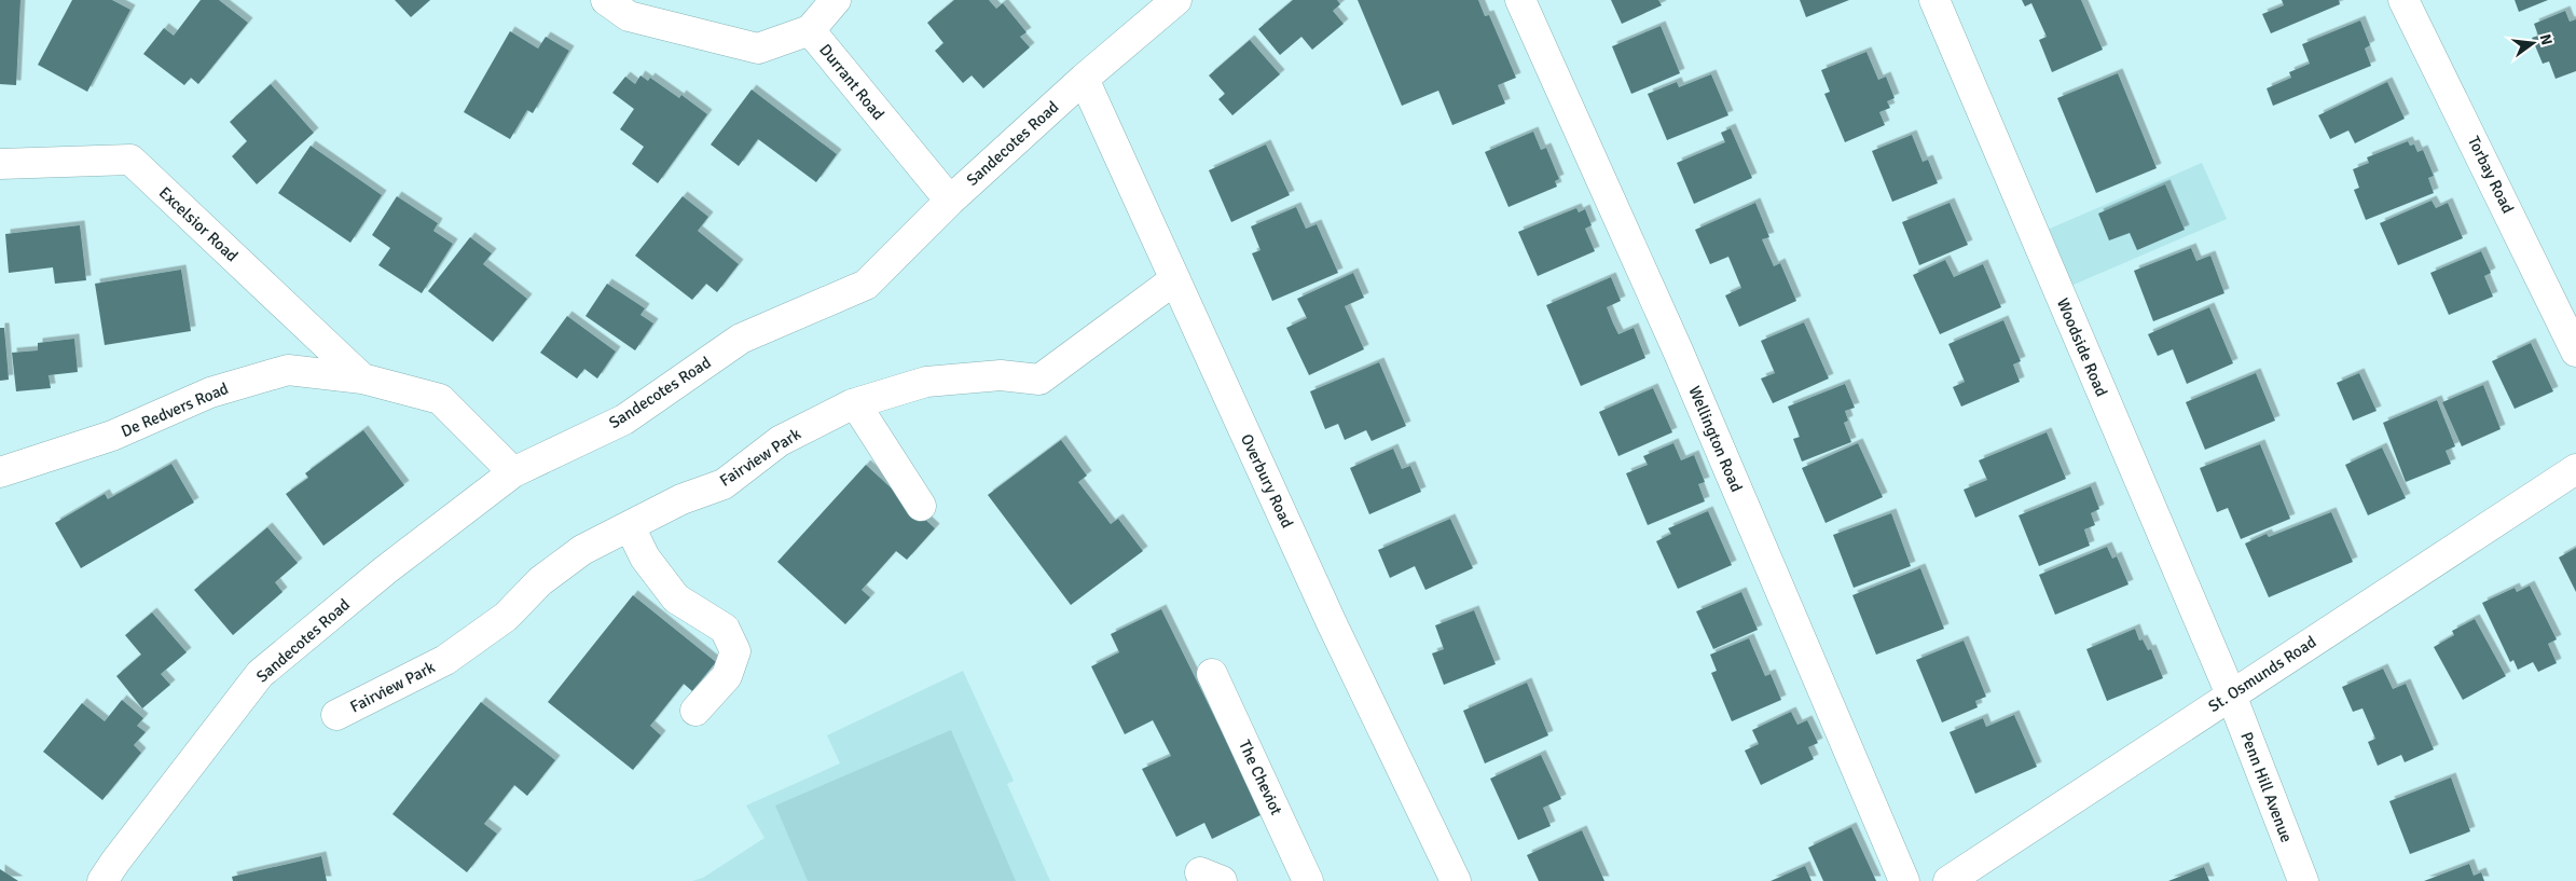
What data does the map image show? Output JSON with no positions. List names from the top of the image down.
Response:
{
  "streets": {
    "street": [
      "Durrant Road",
      "Sandecotes Road",
      "Torbay Road",
      "Excelsior Road",
      "Woodside Road",
      "De Redvers Road",
      "Wellington Road",
      "Fairview Park",
      "Overbury Road",
      "St. Osmunds Road",
      "The Cheviot",
      "Penn Hill Avenue"
    ]
  },
  "crossings": [
    ["Durrant Road", "Sandecotes Road"],
    ["Sandecotes Road", "De Redvers Road"],
    ["Sandecotes Road", "Overbury Road"],
    ["Excelsior Road", "De Redvers Road"],
    ["Woodside Road", "St. Osmunds Road"],
    ["Woodside Road", "Penn Hill Avenue"],
    ["Fairview Park", "Overbury Road"],
    ["St. Osmunds Road", "Penn Hill Avenue"]
  ],
  "north": "right"
}
